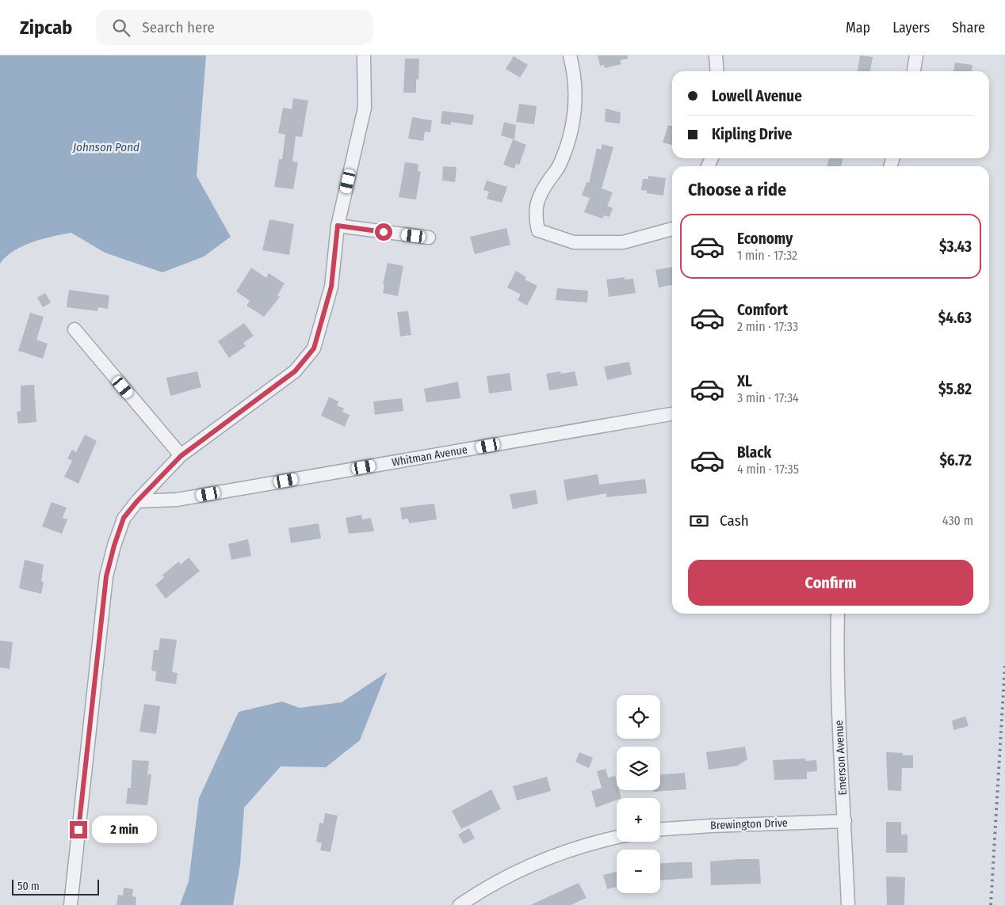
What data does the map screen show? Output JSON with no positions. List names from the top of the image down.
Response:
{
  "streets": {
    "street": ["Whitman Avenue", "Emerson Avenue", "Brewington Drive"]
  },
  "crossings": [
    ["Emerson Avenue", "Brewington Drive"]
  ],
  "water": ["Johnson Pond"],
  "scale_bar": "50 m",
  "page": {
    "header": "Zipcab",
    "search": "Search here",
    "nav": ["Map", "Layers", "Share"],
    "banner": ["Lowell Avenue", "Kipling Drive"],
    "heading": "Choose a ride",
    "list": [
      {
        "name": "Economy",
        "note": "1 min · 17:32",
        "value": "$3.43"
      },
      {
        "name": "Comfort",
        "note": "2 min · 17:33",
        "value": "$4.63"
      },
      {
        "name": "XL",
        "note": "3 min · 17:34",
        "value": "$5.82"
      },
      {
        "name": "Black",
        "note": "4 min · 17:35",
        "value": "$6.72"
      }
    ],
    "pay": ["Cash", "430 m"],
    "buttons": "Confirm",
    "map_buttons": ["+", "−"],
    "bubble": "2 min",
    "scale": "50 m"
  }
}
